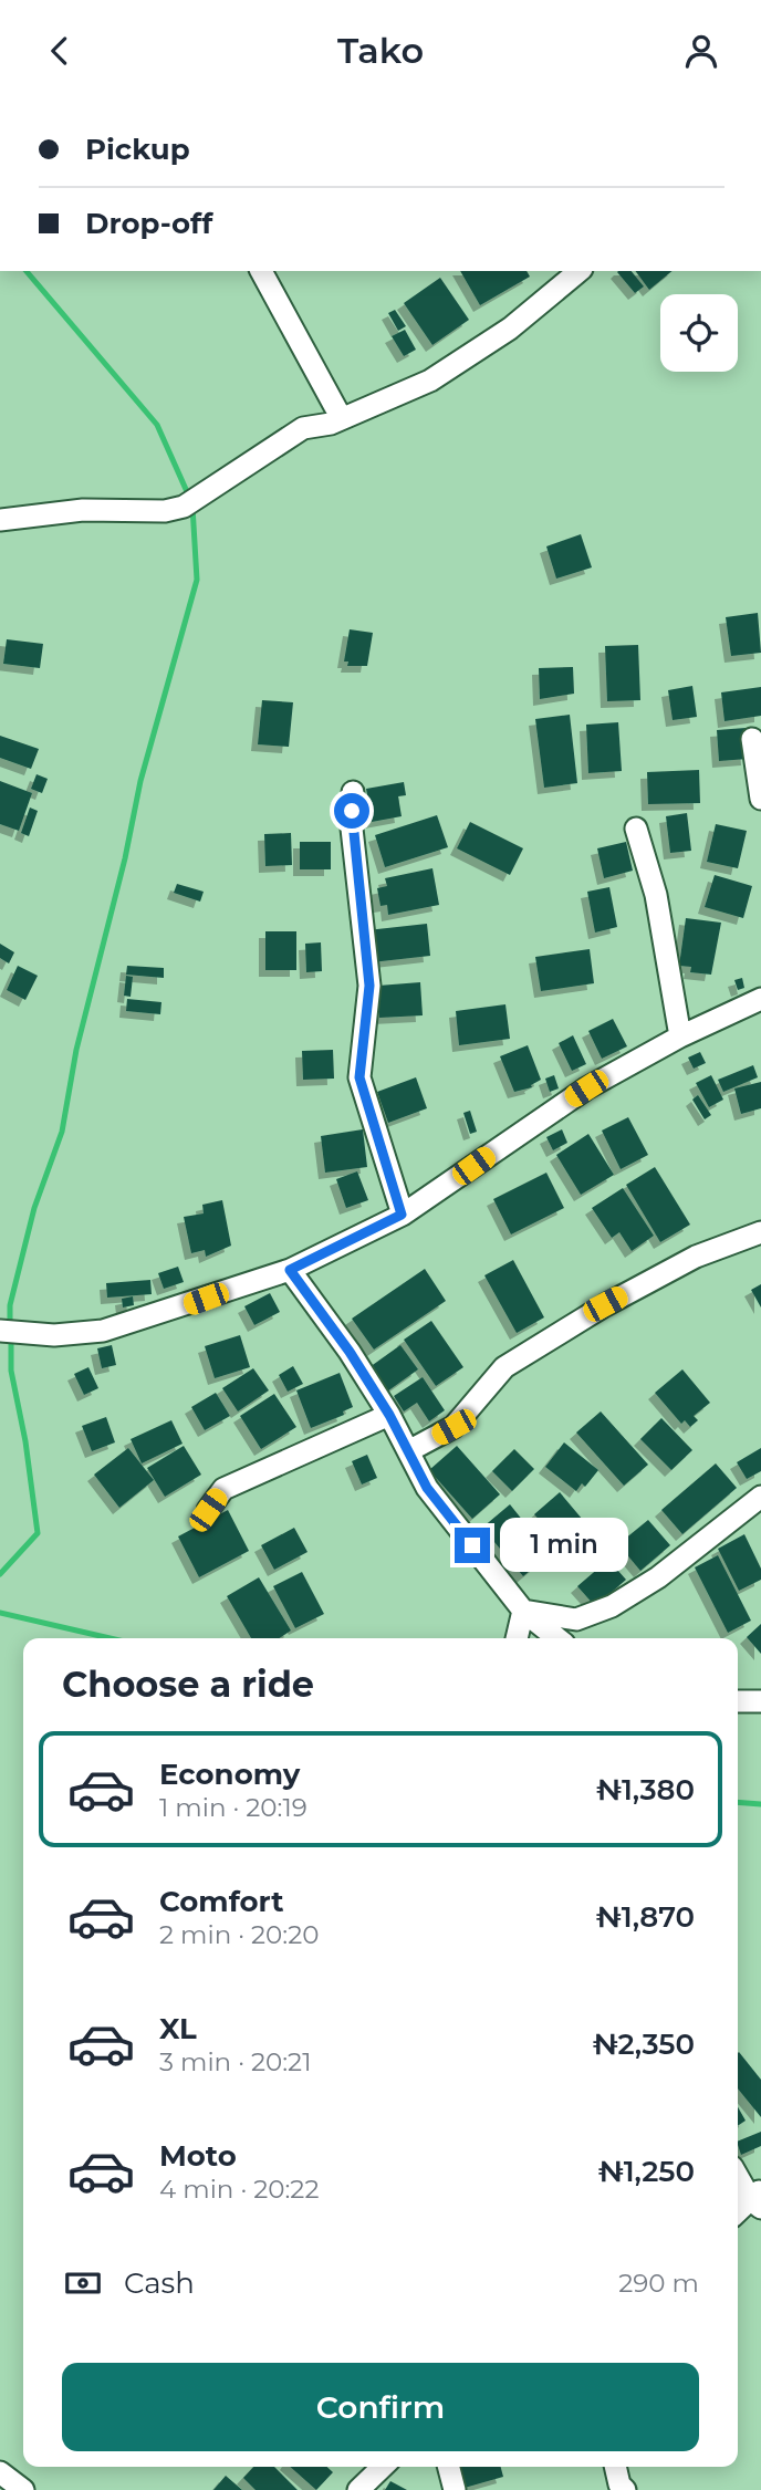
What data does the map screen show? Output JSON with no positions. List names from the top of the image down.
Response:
{
  "page": {
    "header": "Tako",
    "banner": ["Pickup", "Drop-off"],
    "bubble": "1 min",
    "heading": "Choose a ride",
    "list": [
      {
        "name": "Economy",
        "note": "1 min · 20:19",
        "value": "₦1,380"
      },
      {
        "name": "Comfort",
        "note": "2 min · 20:20",
        "value": "₦1,870"
      },
      {
        "name": "XL",
        "note": "3 min · 20:21",
        "value": "₦2,350"
      },
      {
        "name": "Moto",
        "note": "4 min · 20:22",
        "value": "₦1,250"
      }
    ],
    "pay": ["Cash", "290 m"],
    "buttons": "Confirm"
  }
}
